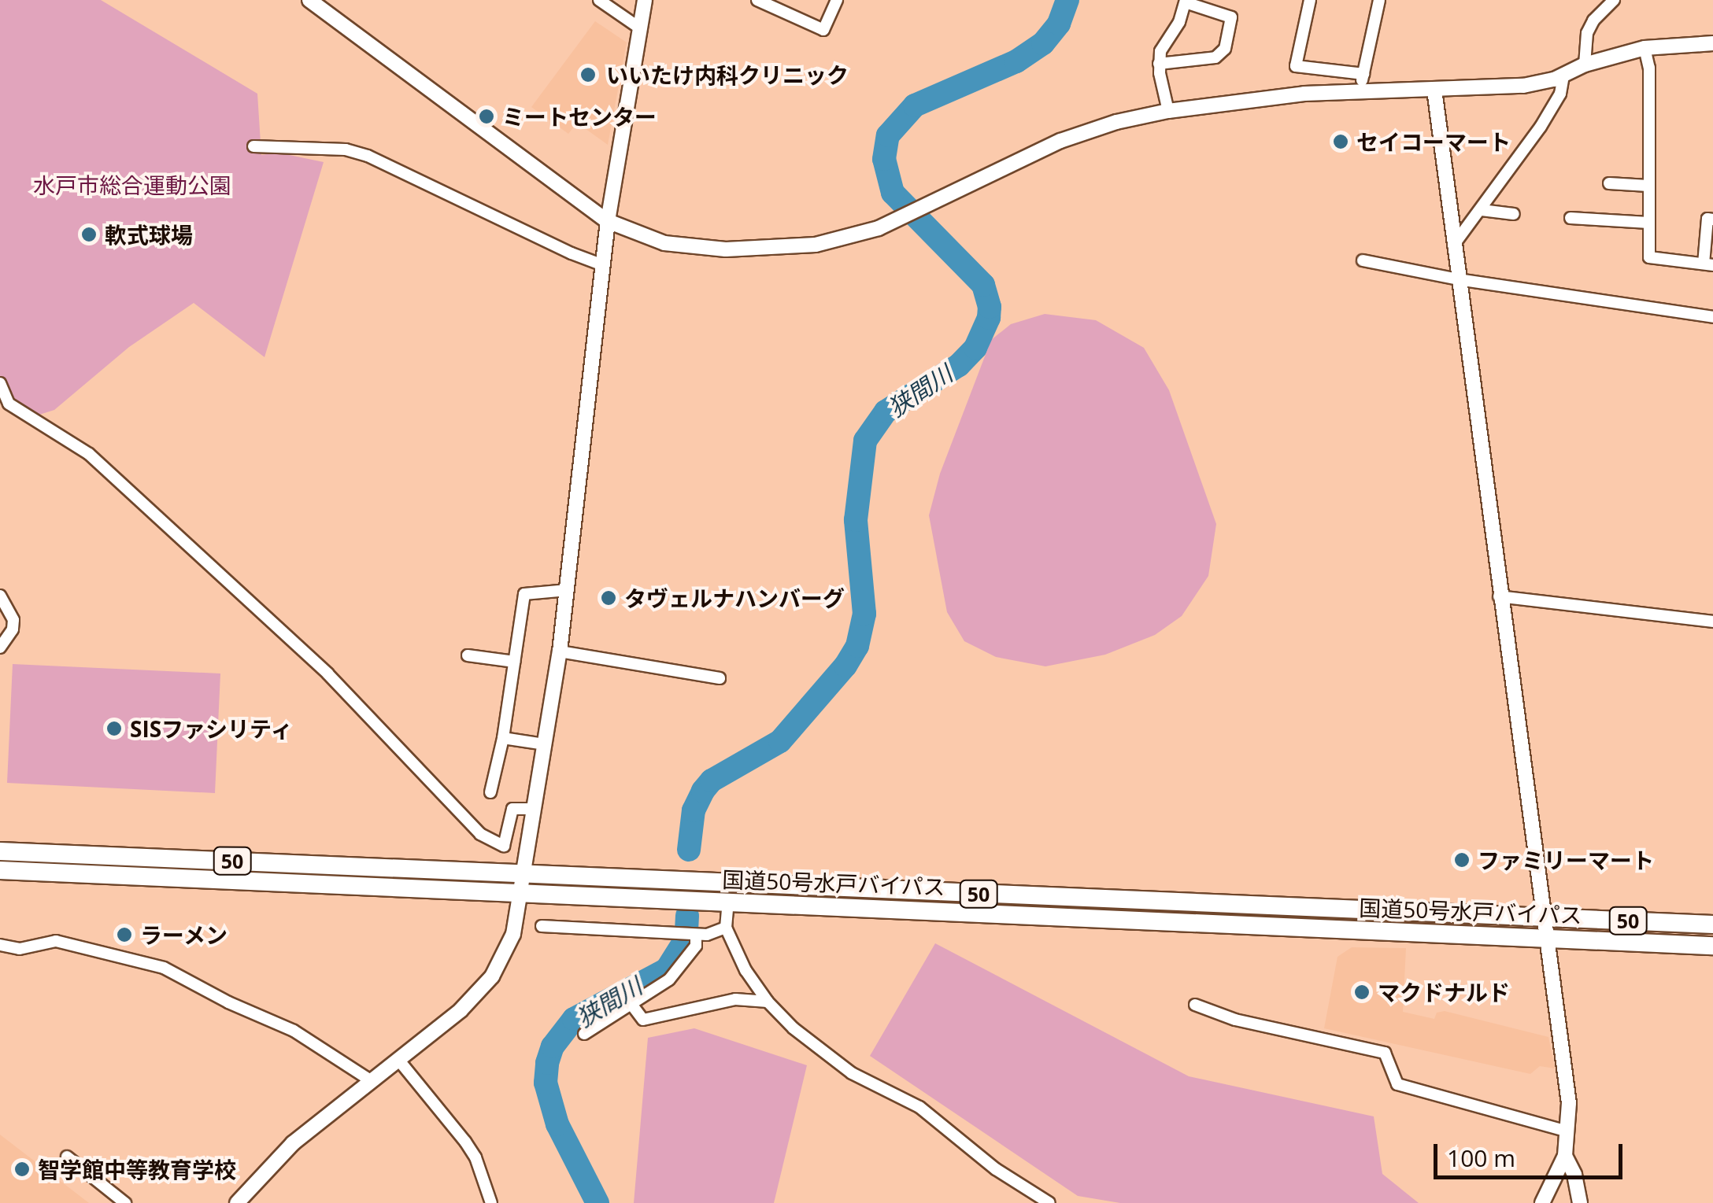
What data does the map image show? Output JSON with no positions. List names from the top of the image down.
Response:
{
  "streets": {
    "highway": ["50", "国道50号水戸バイパス"]
  },
  "water": ["狭間川"],
  "parks": ["水戸市総合運動公園"],
  "places": [
    "いいたけ内科クリニック",
    "ミートセンター",
    "セイコーマート",
    "軟式球場",
    "タヴェルナハンバーグ",
    "SISファシリティ",
    "ファミリーマート",
    "ラーメン",
    "マクドナルド",
    "智学館中等教育学校"
  ],
  "scale_bar": "100 m"
}
